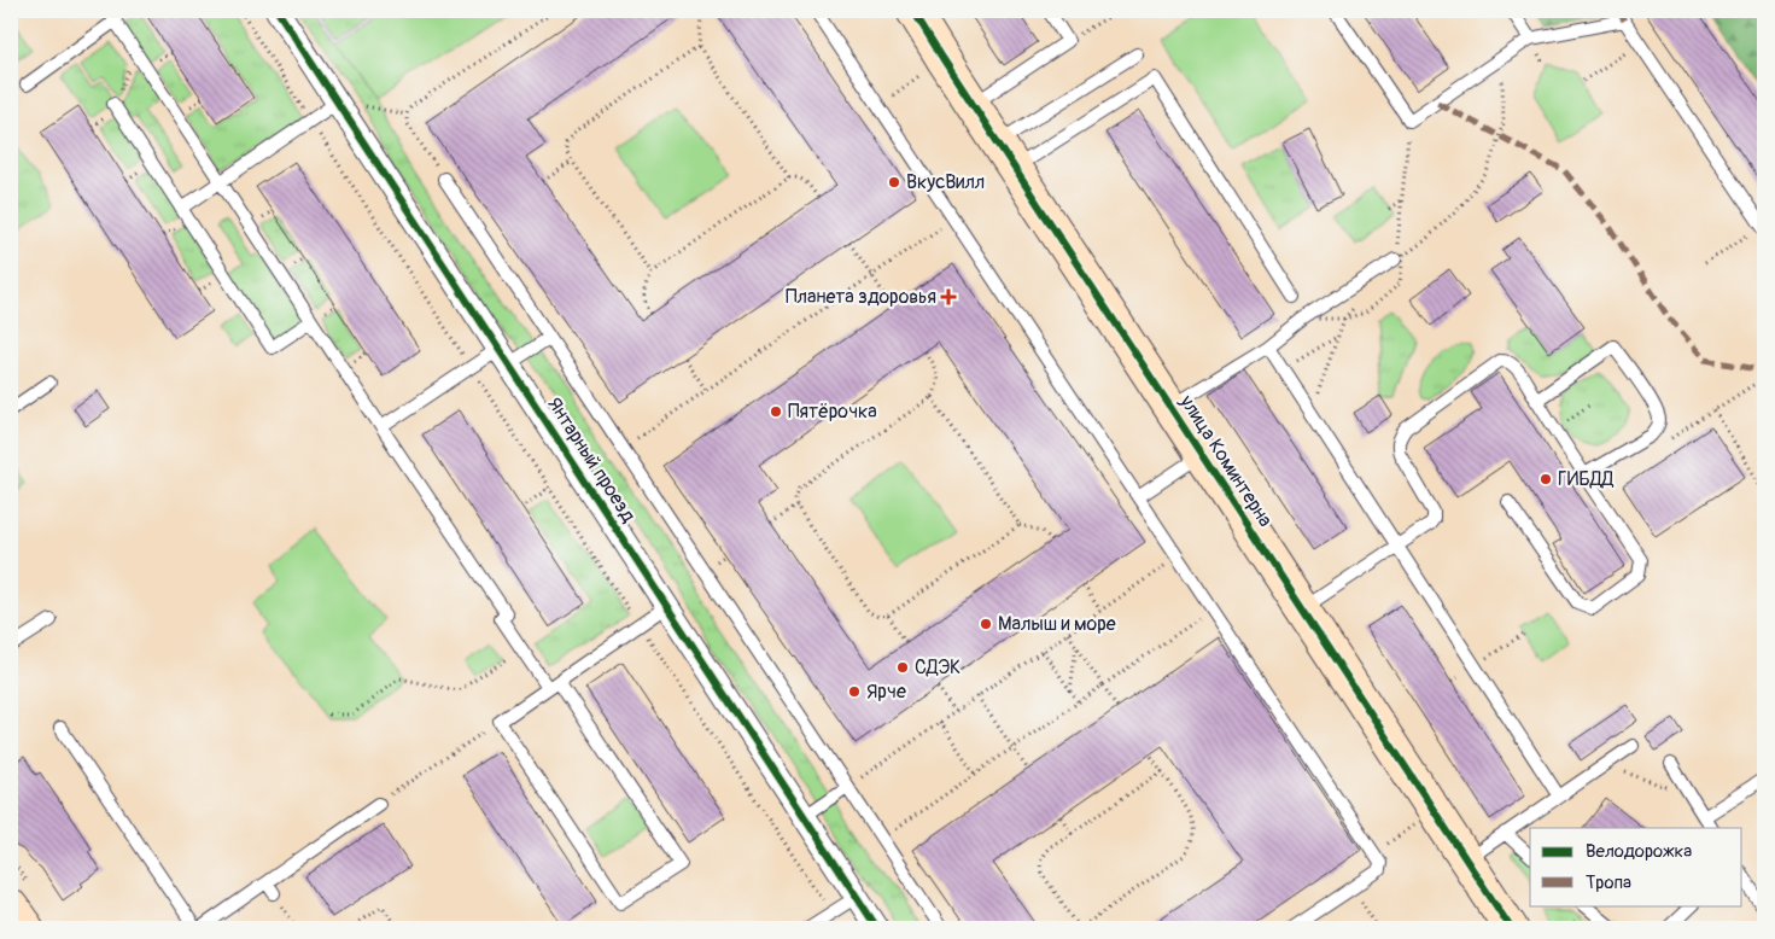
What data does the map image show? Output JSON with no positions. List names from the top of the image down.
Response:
{
  "streets": {
    "street": ["Янтарный проезд", "улица Коминтерна"]
  },
  "places": {
    "other": [
      "ВкусВилл",
      "Пятёрочка",
      "ГИБДД",
      "Малыш и море",
      "СДЭК",
      "Ярче"
    ],
    "health": ["Планета здоровья"]
  },
  "legend": ["Велодорожка", "Тропа"]
}
